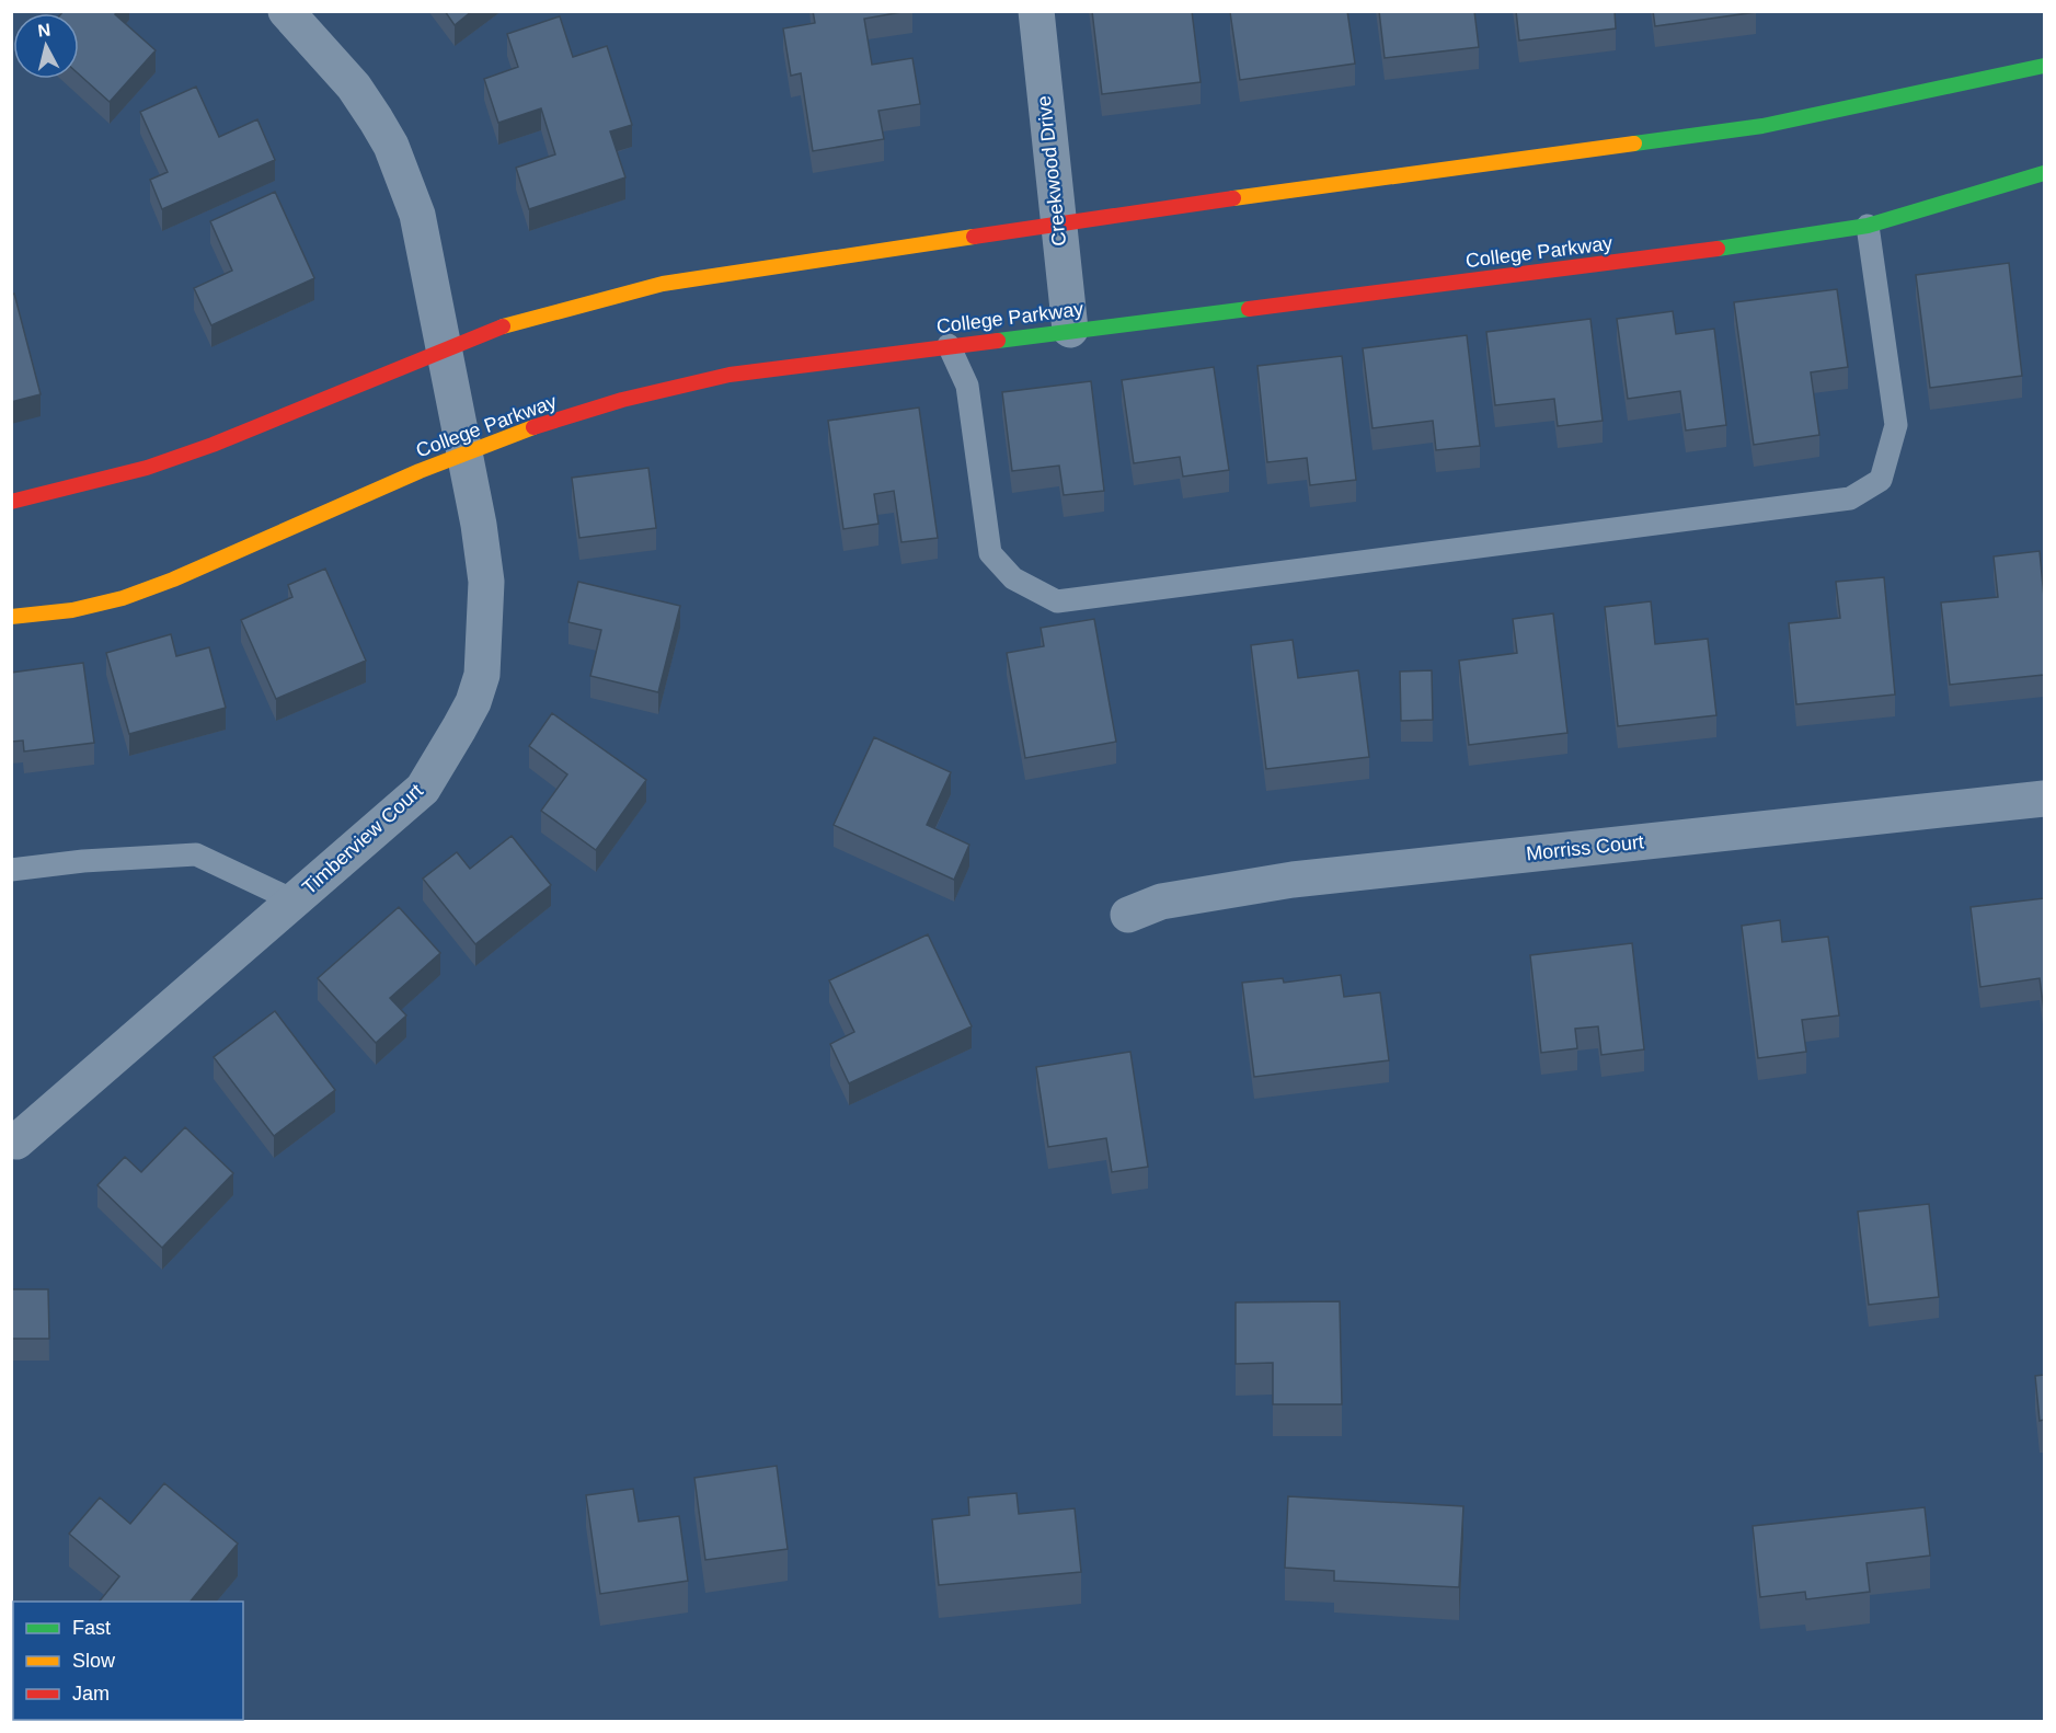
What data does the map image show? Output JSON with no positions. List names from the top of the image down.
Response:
{
  "streets": {
    "main road": ["College Parkway"],
    "street": ["Creekwood Drive", "Timberview Court", "Morriss Court"]
  },
  "crossings": [
    ["Creekwood Drive", "College Parkway"],
    ["College Parkway", "Timberview Court"]
  ],
  "legend": ["Fast", "Slow", "Jam"],
  "north": "top"
}
